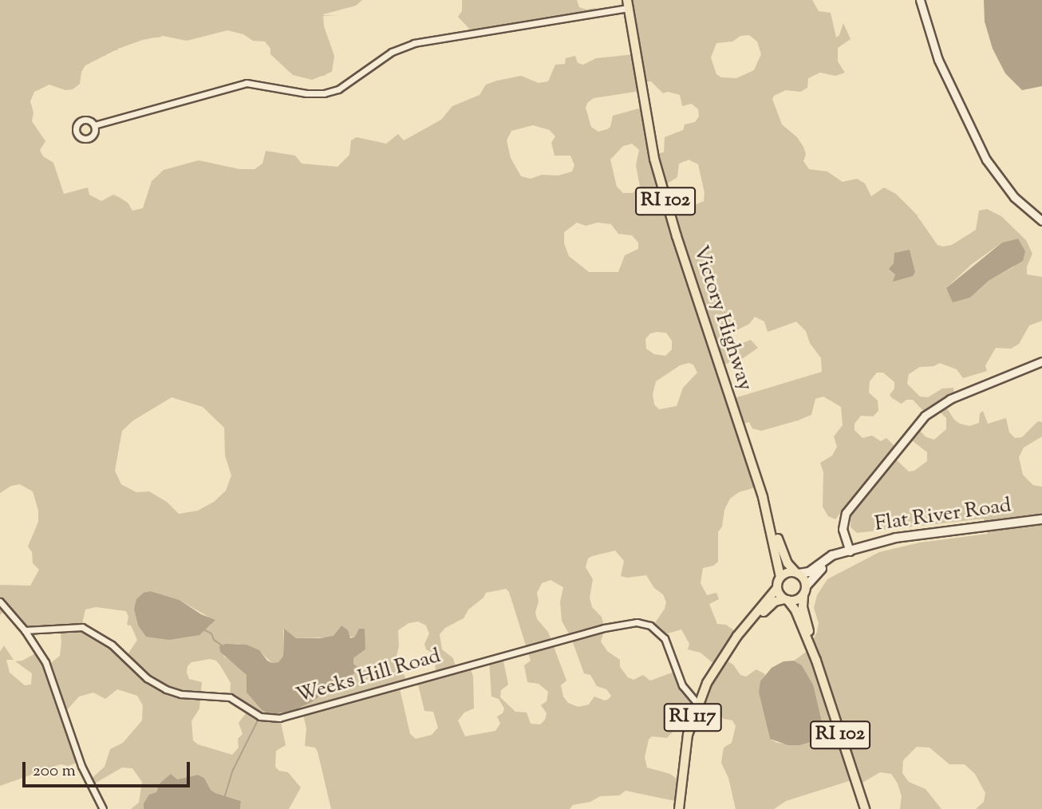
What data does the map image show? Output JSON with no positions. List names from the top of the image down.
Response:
{
  "streets": {
    "main road": [
      "RI 102",
      "Victory Highway",
      "Flat River Road",
      "RI 117"
    ],
    "street": ["Weeks Hill Road"]
  },
  "crossings": [
    ["RI 102", "Victory Highway"],
    ["RI 102", "Flat River Road"],
    ["RI 102", "RI 117"],
    ["Victory Highway", "Flat River Road"],
    ["Victory Highway", "RI 117"],
    ["Flat River Road", "RI 117"],
    ["Weeks Hill Road", "RI 117"]
  ],
  "scale_bar": "200 m"
}
